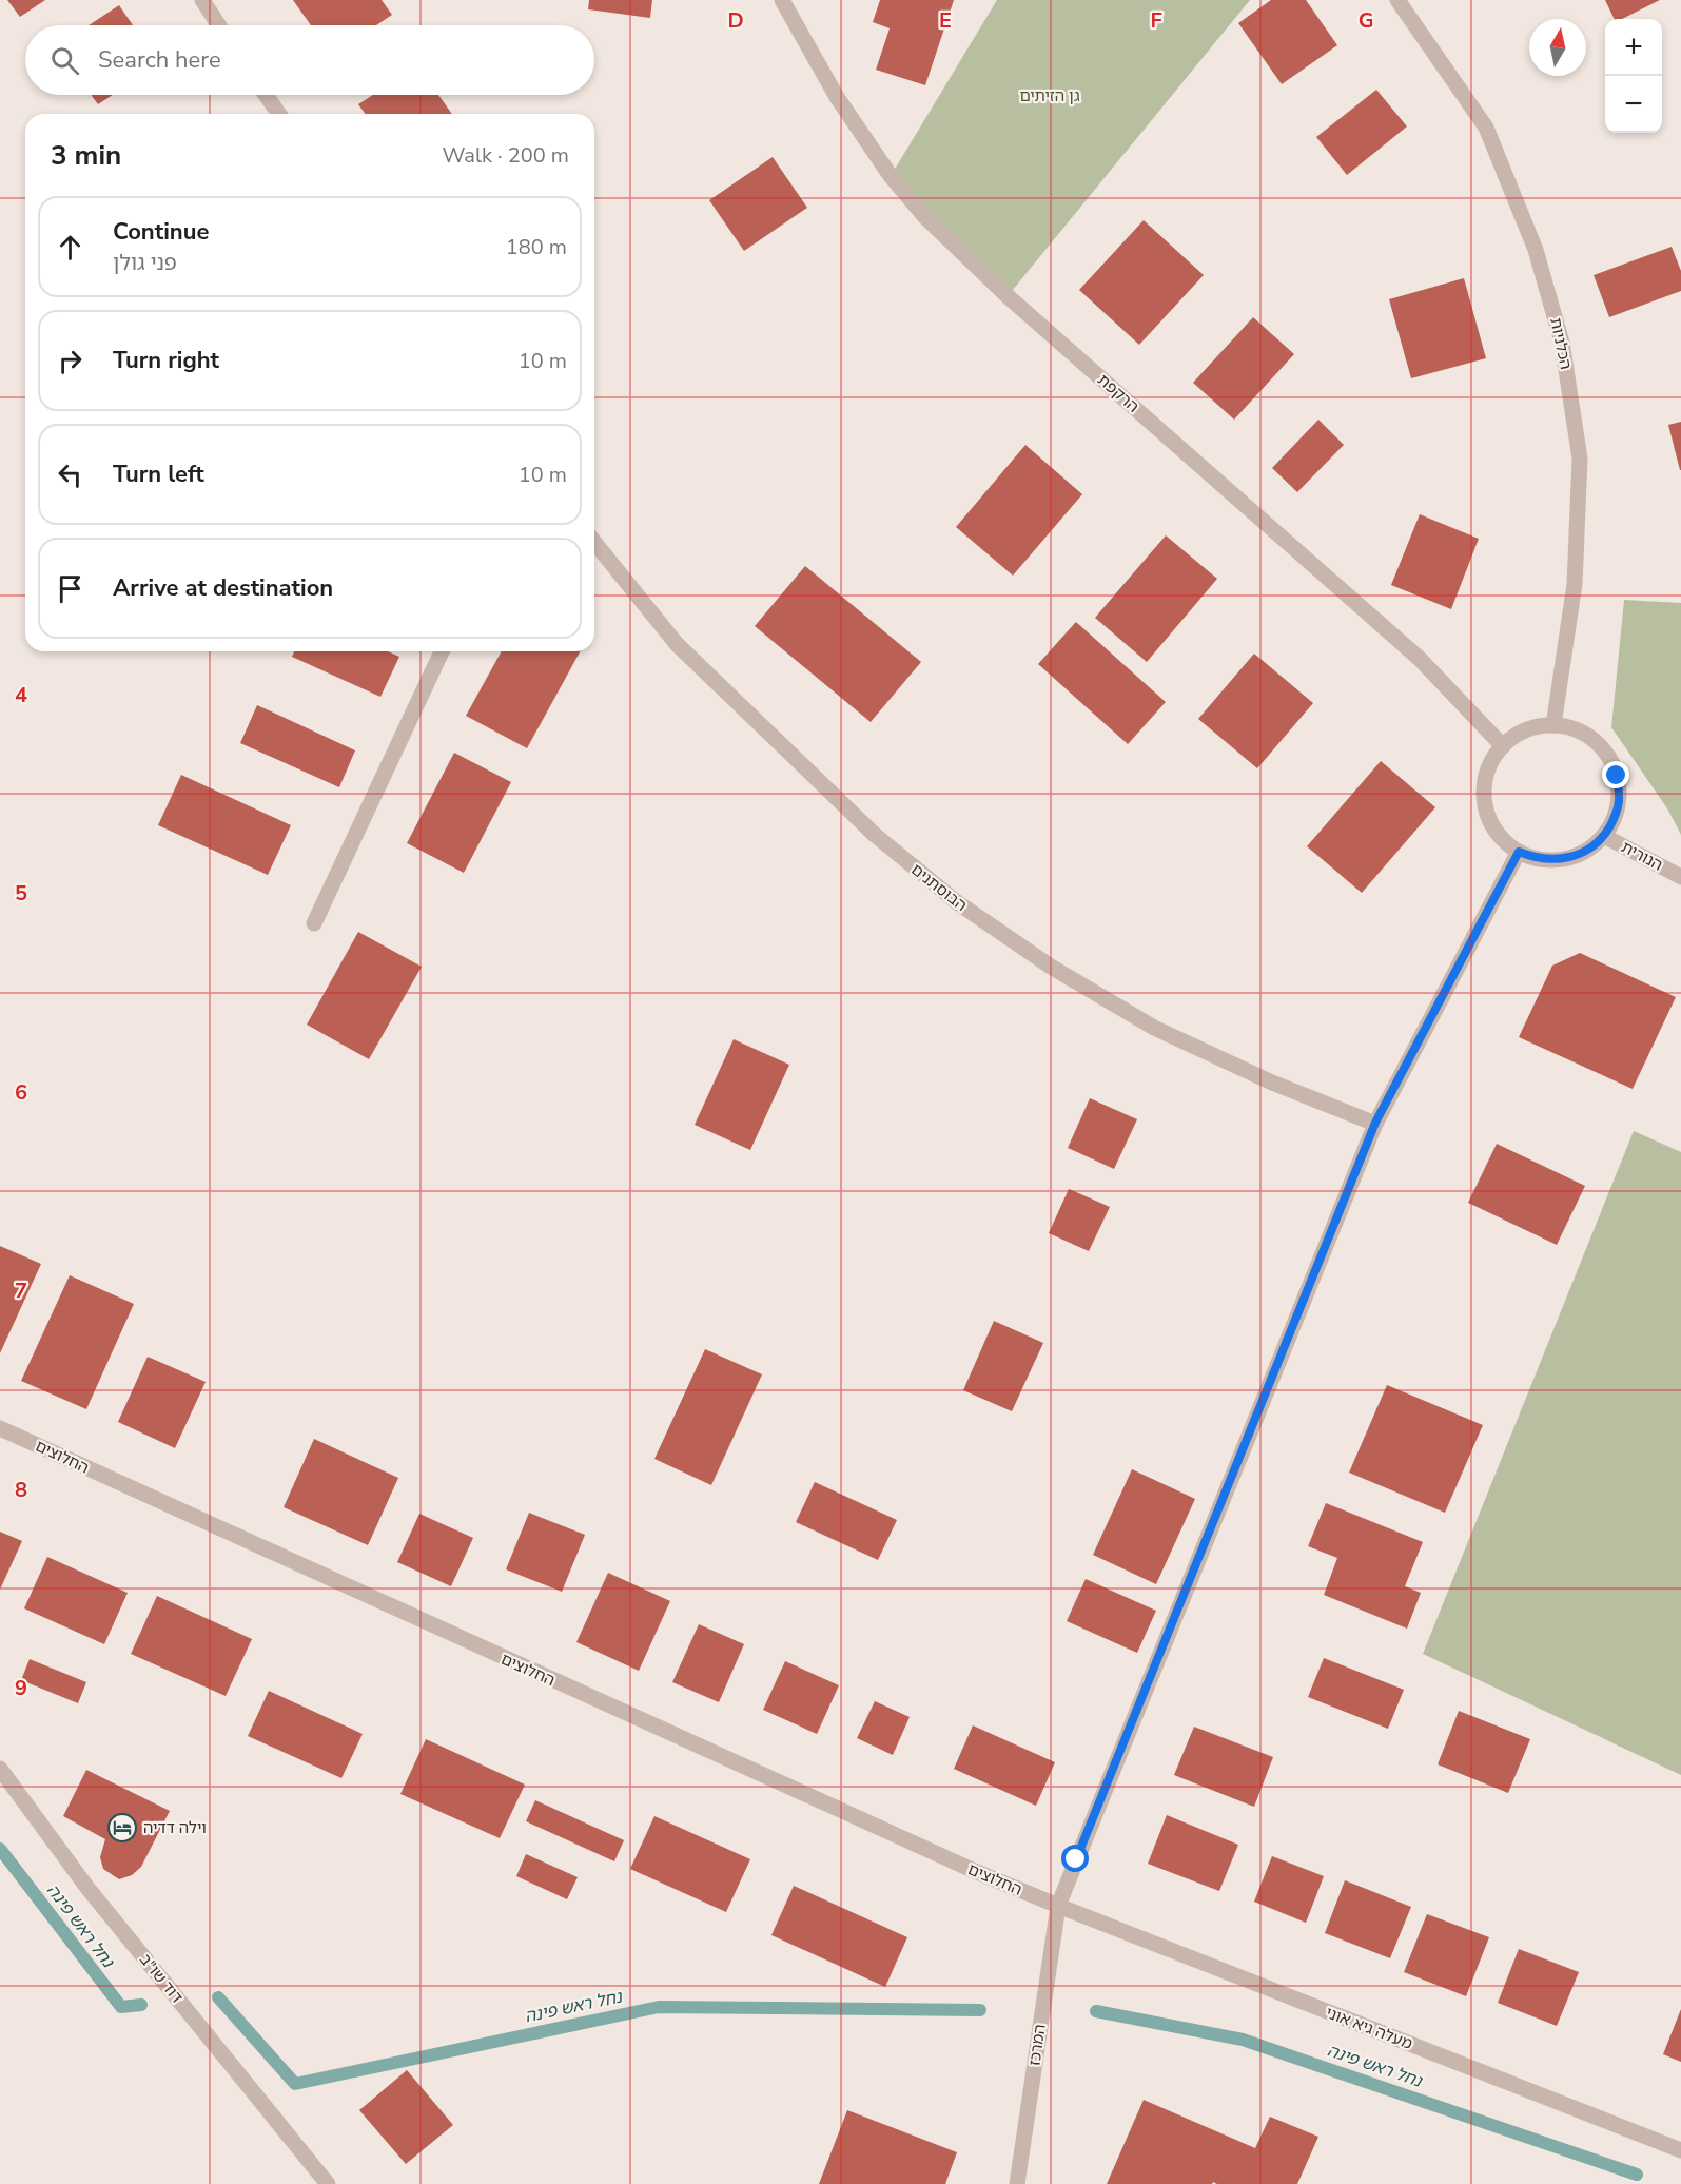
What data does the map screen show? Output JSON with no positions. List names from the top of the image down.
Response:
{
  "streets": {
    "street": [
      "הכלניות",
      "הרקפת",
      "הנורית",
      "הבוסתנים",
      "החלוצים",
      "דוד שו\"ב",
      "מעלה גיא אוני",
      "המרכז"
    ]
  },
  "crossings": [
    ["הכלניות", "הרקפת"],
    ["הכלניות", "הנורית"],
    ["הכלניות", "המרכז"],
    ["הרקפת", "הנורית"],
    ["הרקפת", "המרכז"],
    ["הנורית", "המרכז"],
    ["הבוסתנים", "המרכז"],
    ["החלוצים", "מעלה גיא אוני"],
    ["החלוצים", "המרכז"],
    ["מעלה גיא אוני", "המרכז"]
  ],
  "water": ["נחל ראש פינה"],
  "parks": ["גן הזיתים"],
  "places": {
    "hotel": ["וילה דדיה"]
  },
  "north": "top",
  "page": {
    "map_buttons": ["+", "−"],
    "search": "Search here",
    "heading": ["3 min", "Walk · 200 m"],
    "list": [
      ["Continue", "פני גולן", "180 m"],
      ["Turn right", "10 m"],
      ["Turn left", "10 m"],
      "Arrive at destination"
    ]
  },
  "grid": {
    "columns": [
      "D",
      "E",
      "F",
      "G"
    ],
    "rows": [
      "4",
      "5",
      "6",
      "7",
      "8",
      "9"
    ]
  }
}
